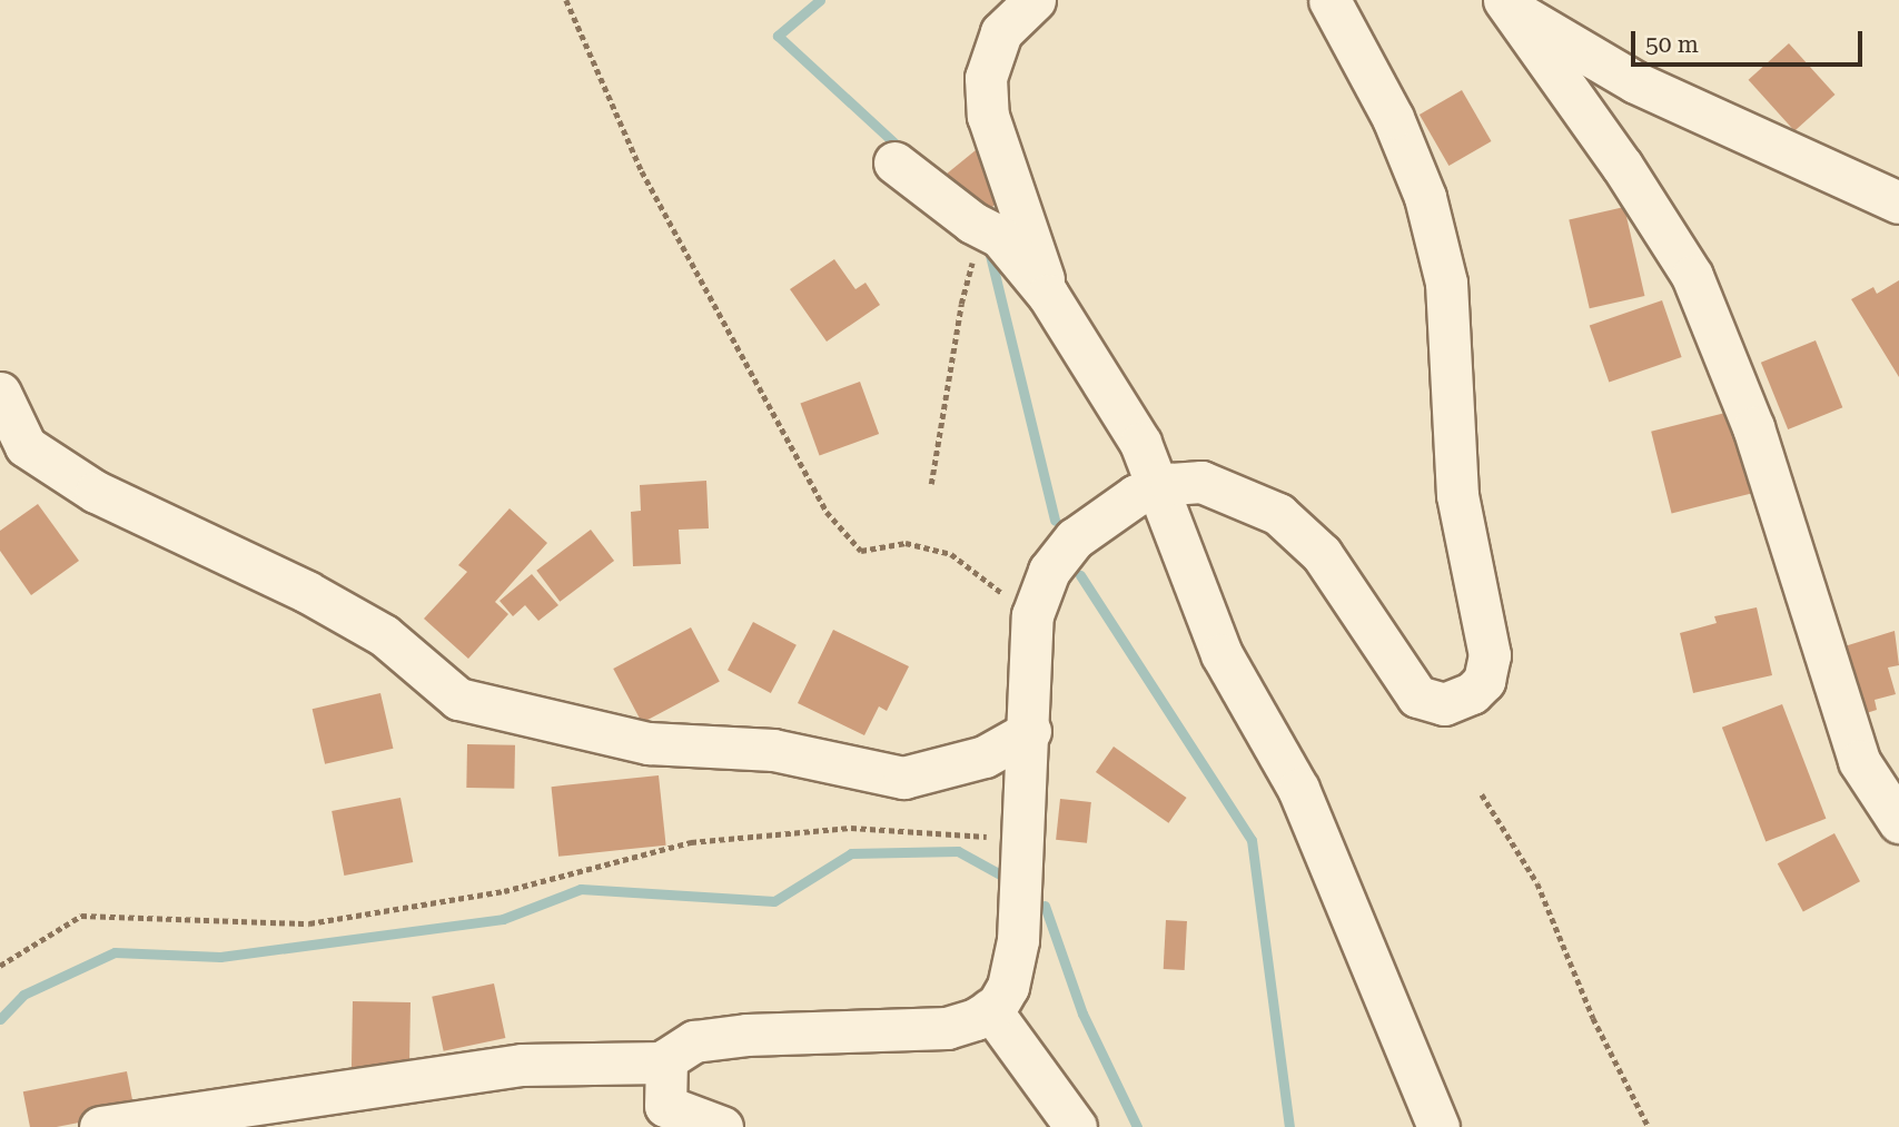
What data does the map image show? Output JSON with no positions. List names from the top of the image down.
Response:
{
  "scale_bar": "50 m"
}
